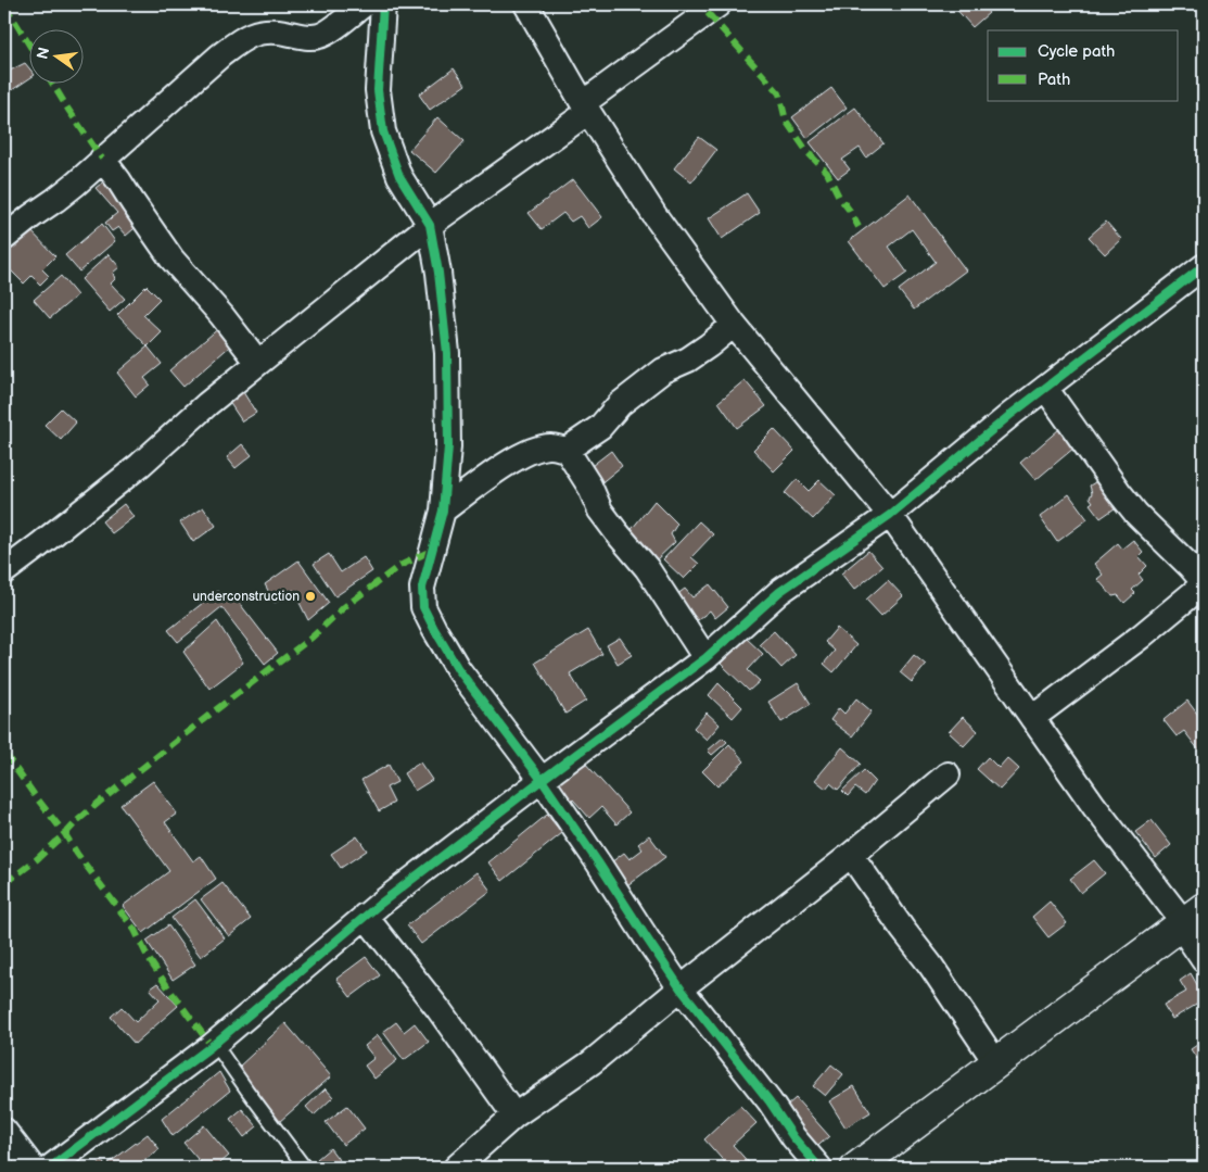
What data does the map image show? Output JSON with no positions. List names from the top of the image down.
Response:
{
  "places": ["underconstruction"],
  "legend": ["Cycle path", "Path"],
  "north": "left"
}
